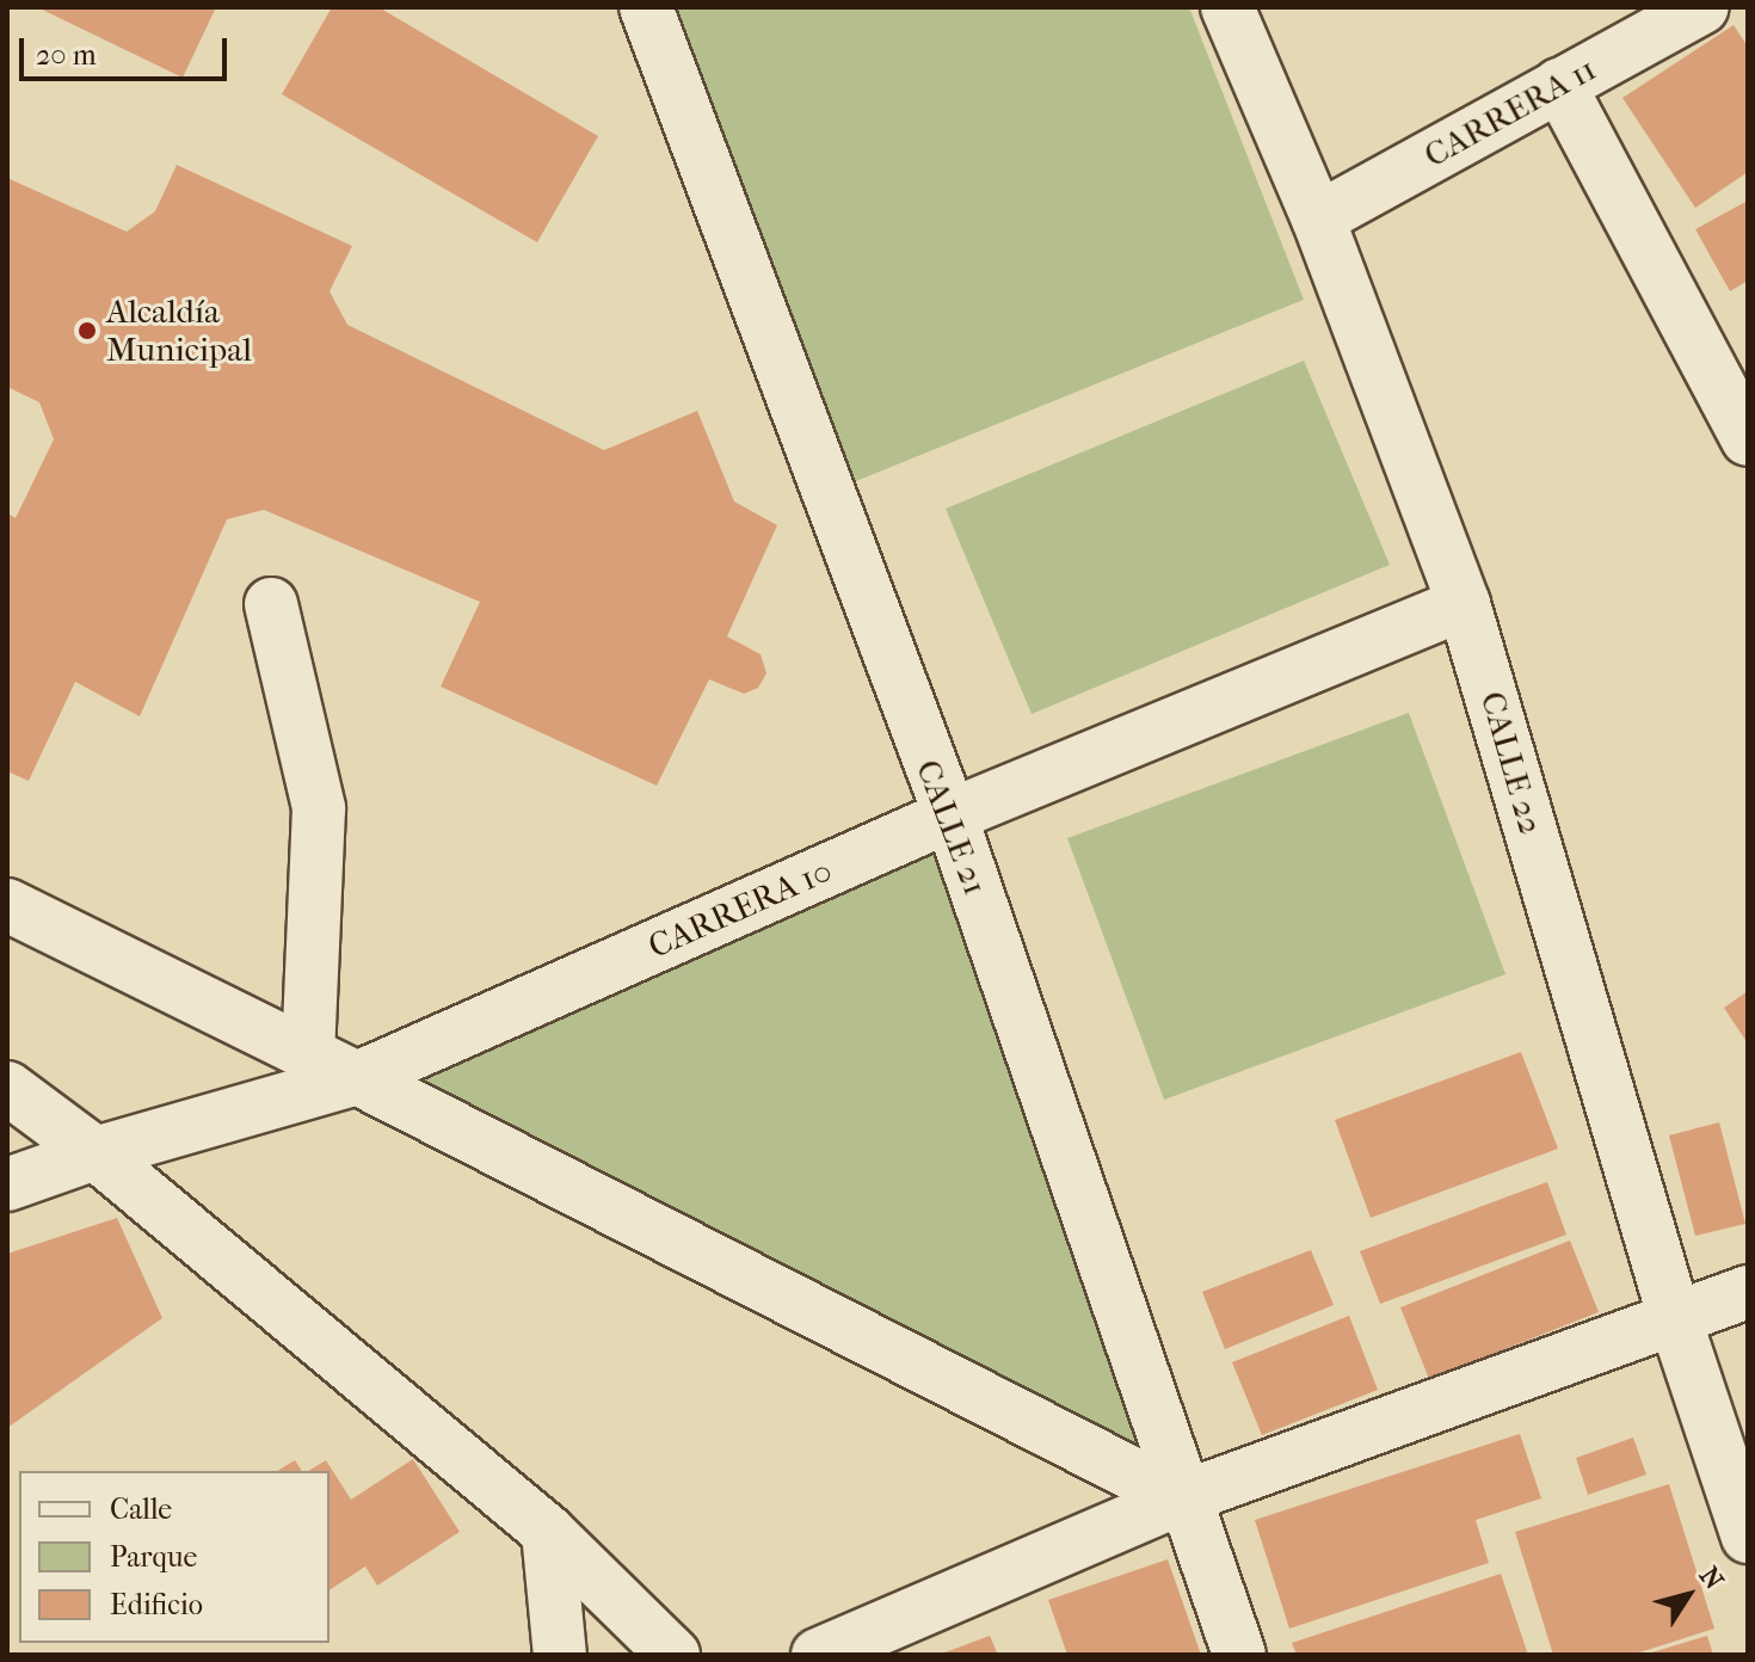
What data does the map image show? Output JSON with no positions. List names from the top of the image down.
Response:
{
  "streets": {
    "street": [
      "CARRERA 11",
      "CALLE 22",
      "CALLE 21",
      "CARRERA 10"
    ]
  },
  "crossings": [
    ["CARRERA 11", "CALLE 22"],
    ["CALLE 22", "CARRERA 10"],
    ["CALLE 21", "CARRERA 10"]
  ],
  "places": ["Alcaldía Municipal"],
  "legend": ["Calle", "Parque", "Edificio"],
  "scale_bar": "20 m",
  "north": "top right"
}
